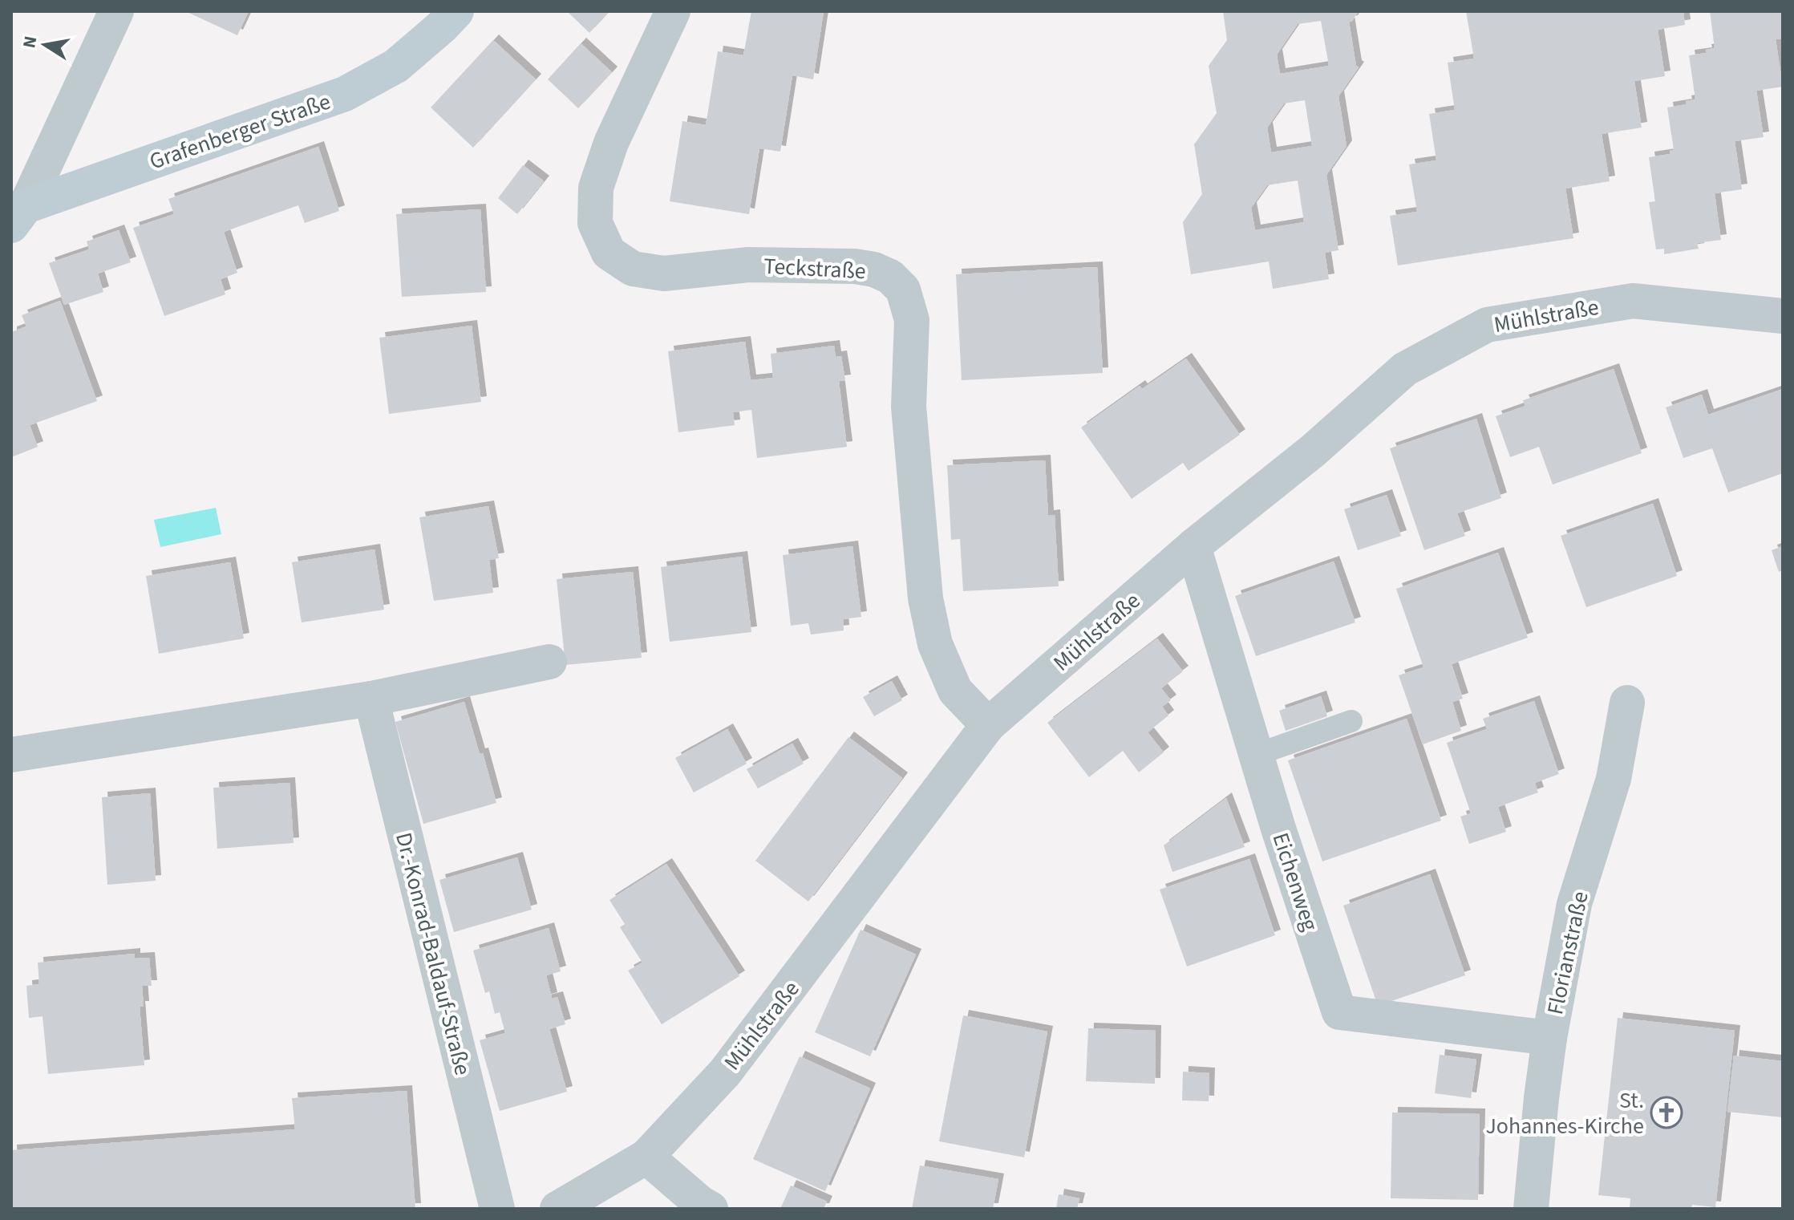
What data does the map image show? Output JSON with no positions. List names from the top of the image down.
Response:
{
  "streets": {
    "street": [
      "Grafenberger Straße",
      "Teckstraße",
      "Mühlstraße",
      "Eichenweg",
      "Florianstraße",
      "Dr.-Konrad-Baldauf-Straße"
    ]
  },
  "crossings": [
    ["Teckstraße", "Mühlstraße"],
    ["Mühlstraße", "Eichenweg"],
    ["Eichenweg", "Florianstraße"]
  ],
  "places": {
    "church": ["St. Johannes-Kirche"]
  },
  "north": "left"
}
